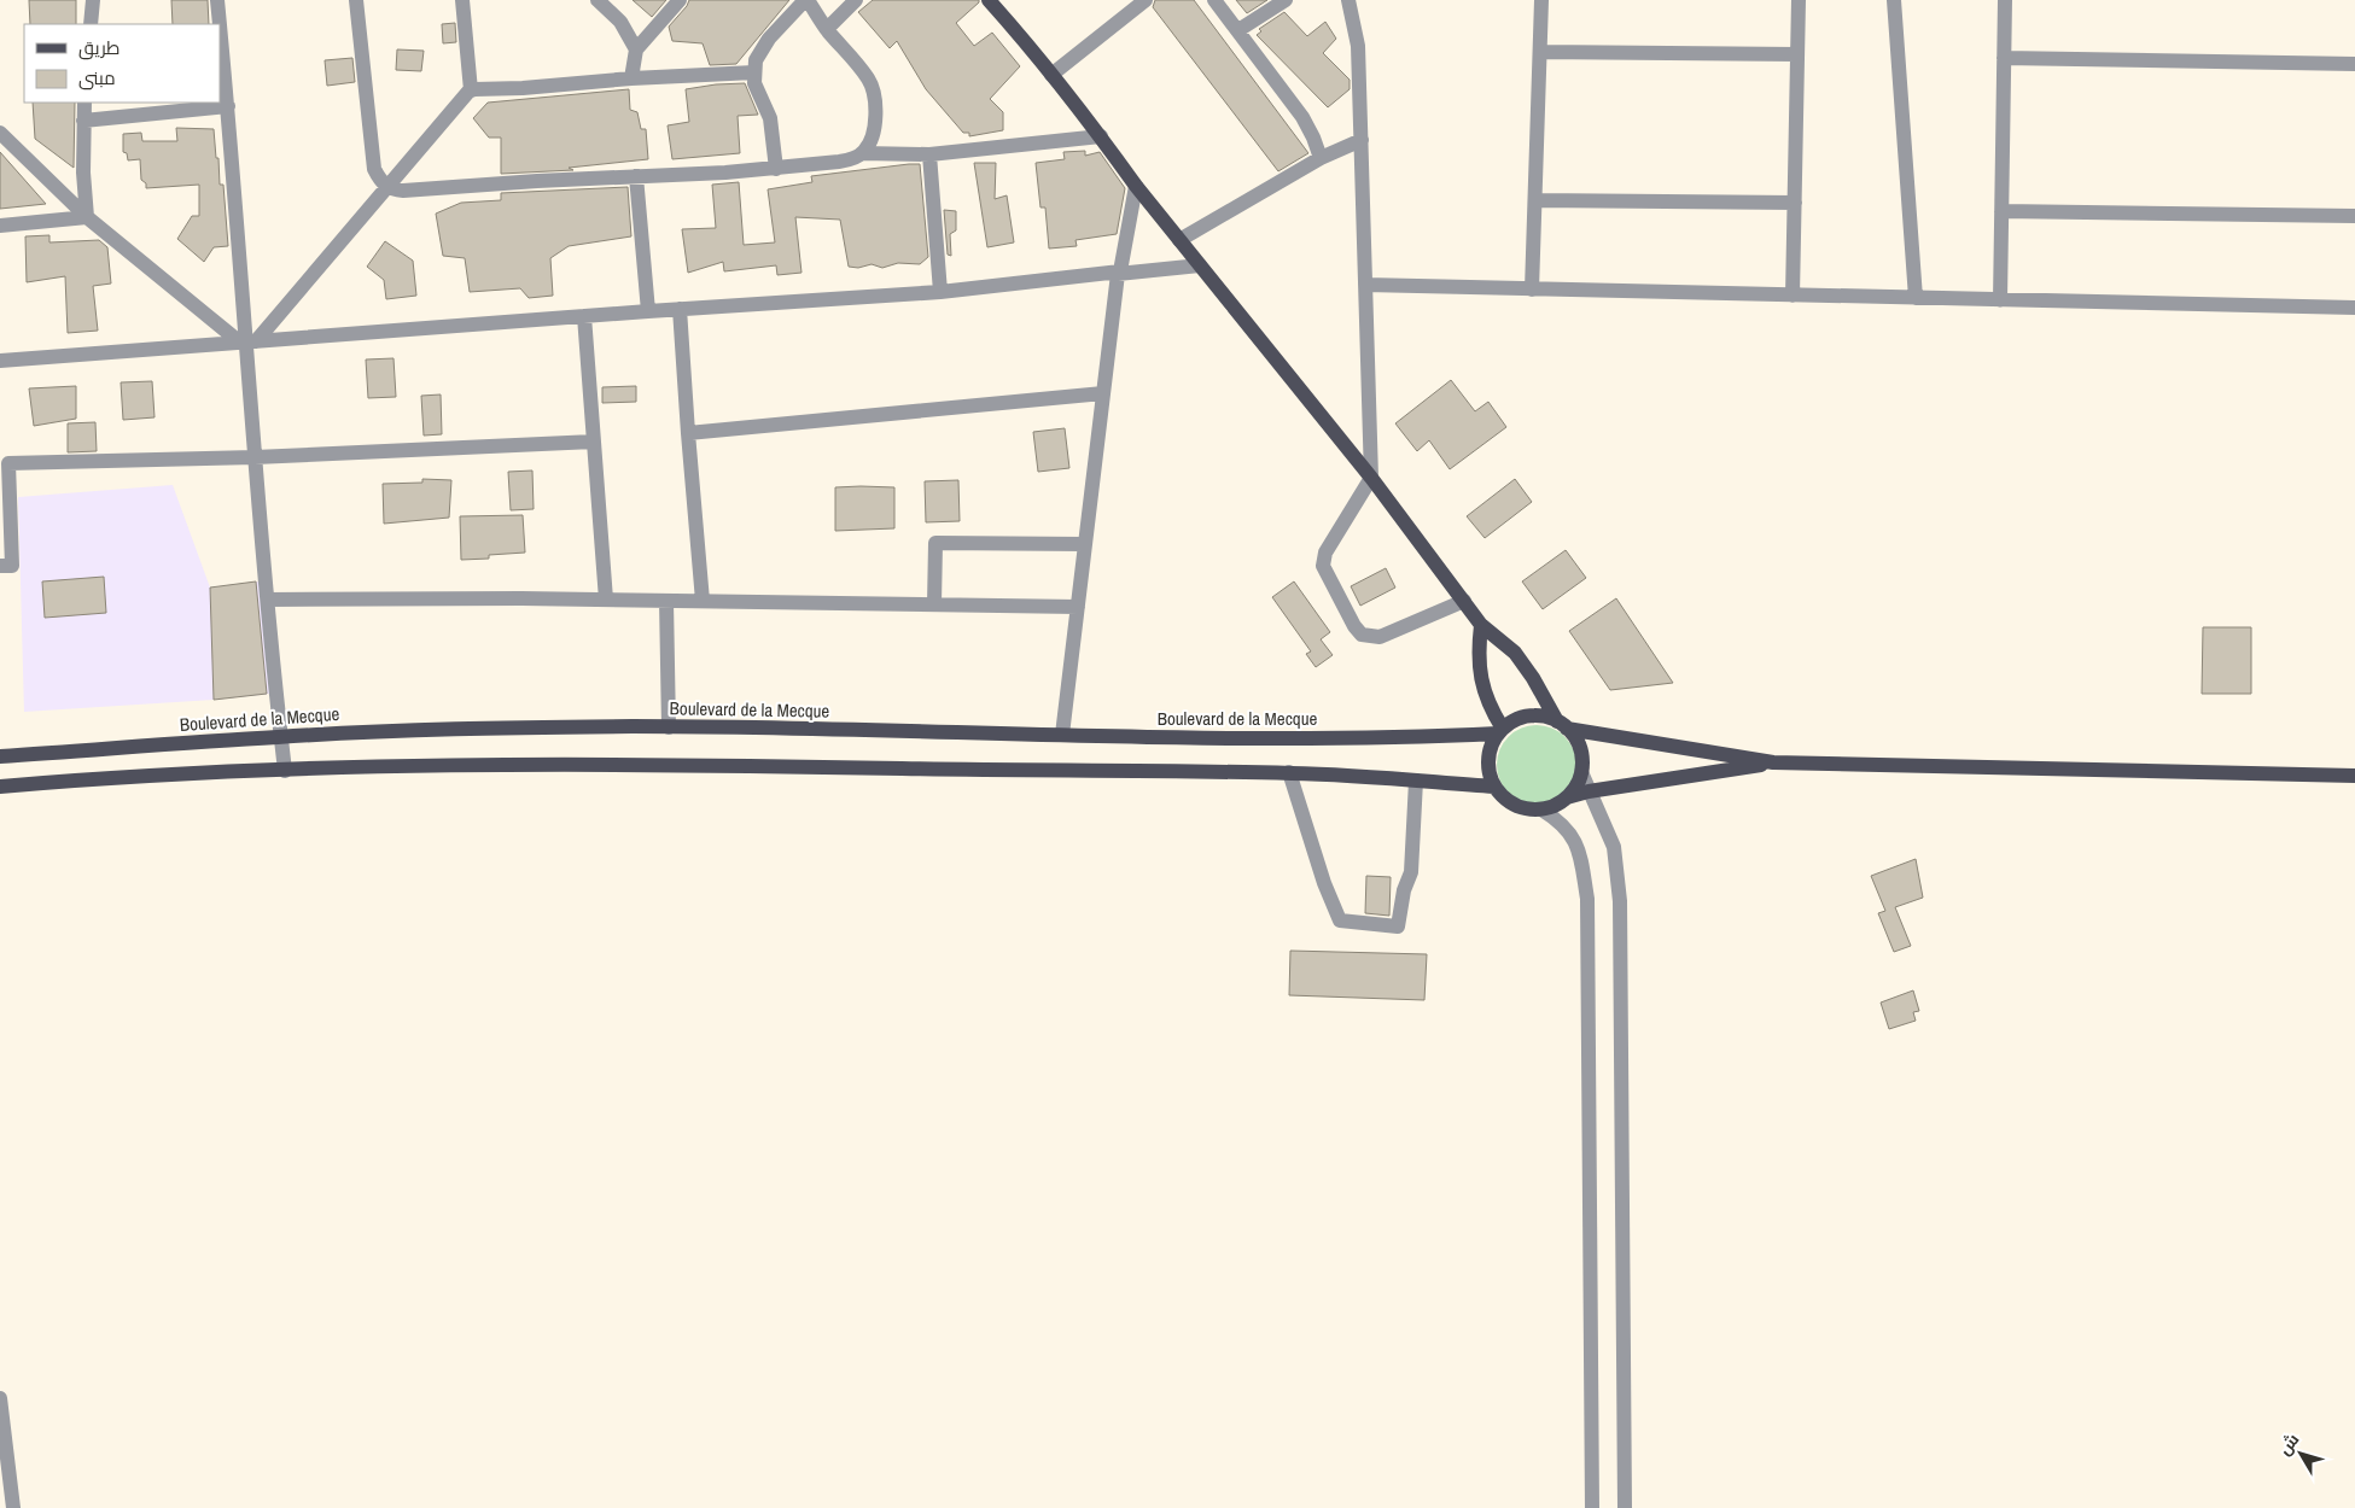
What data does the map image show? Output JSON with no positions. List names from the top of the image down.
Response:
{
  "streets": {
    "main road": ["Boulevard de la Mecque"]
  },
  "legend": ["طريق", "مبنى"],
  "north": "top left"
}
